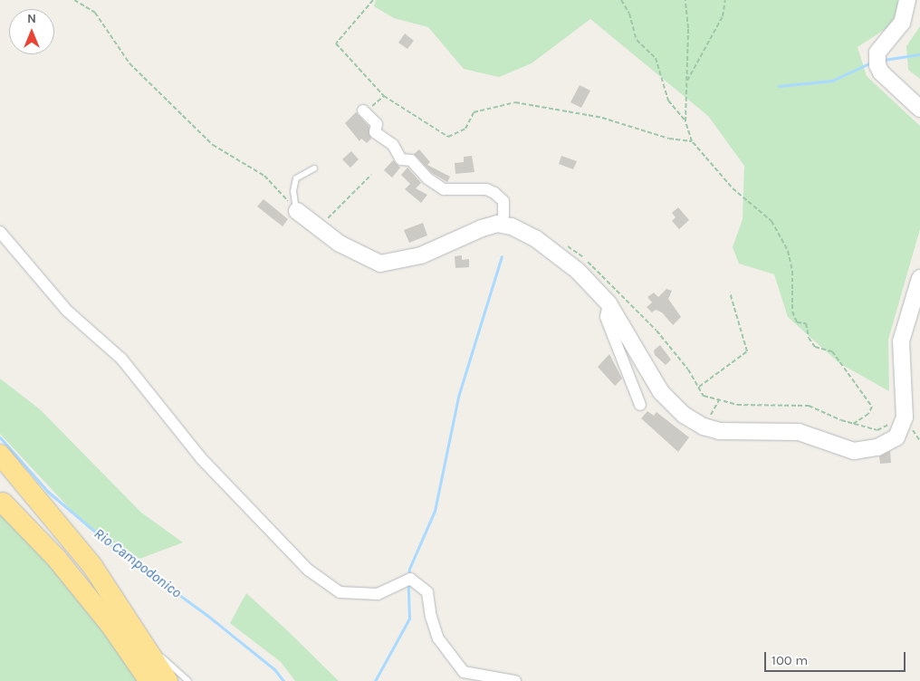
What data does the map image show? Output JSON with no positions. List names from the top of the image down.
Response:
{
  "water": ["Rio Campodonico"],
  "scale_bar": "100 m",
  "north": "top"
}
